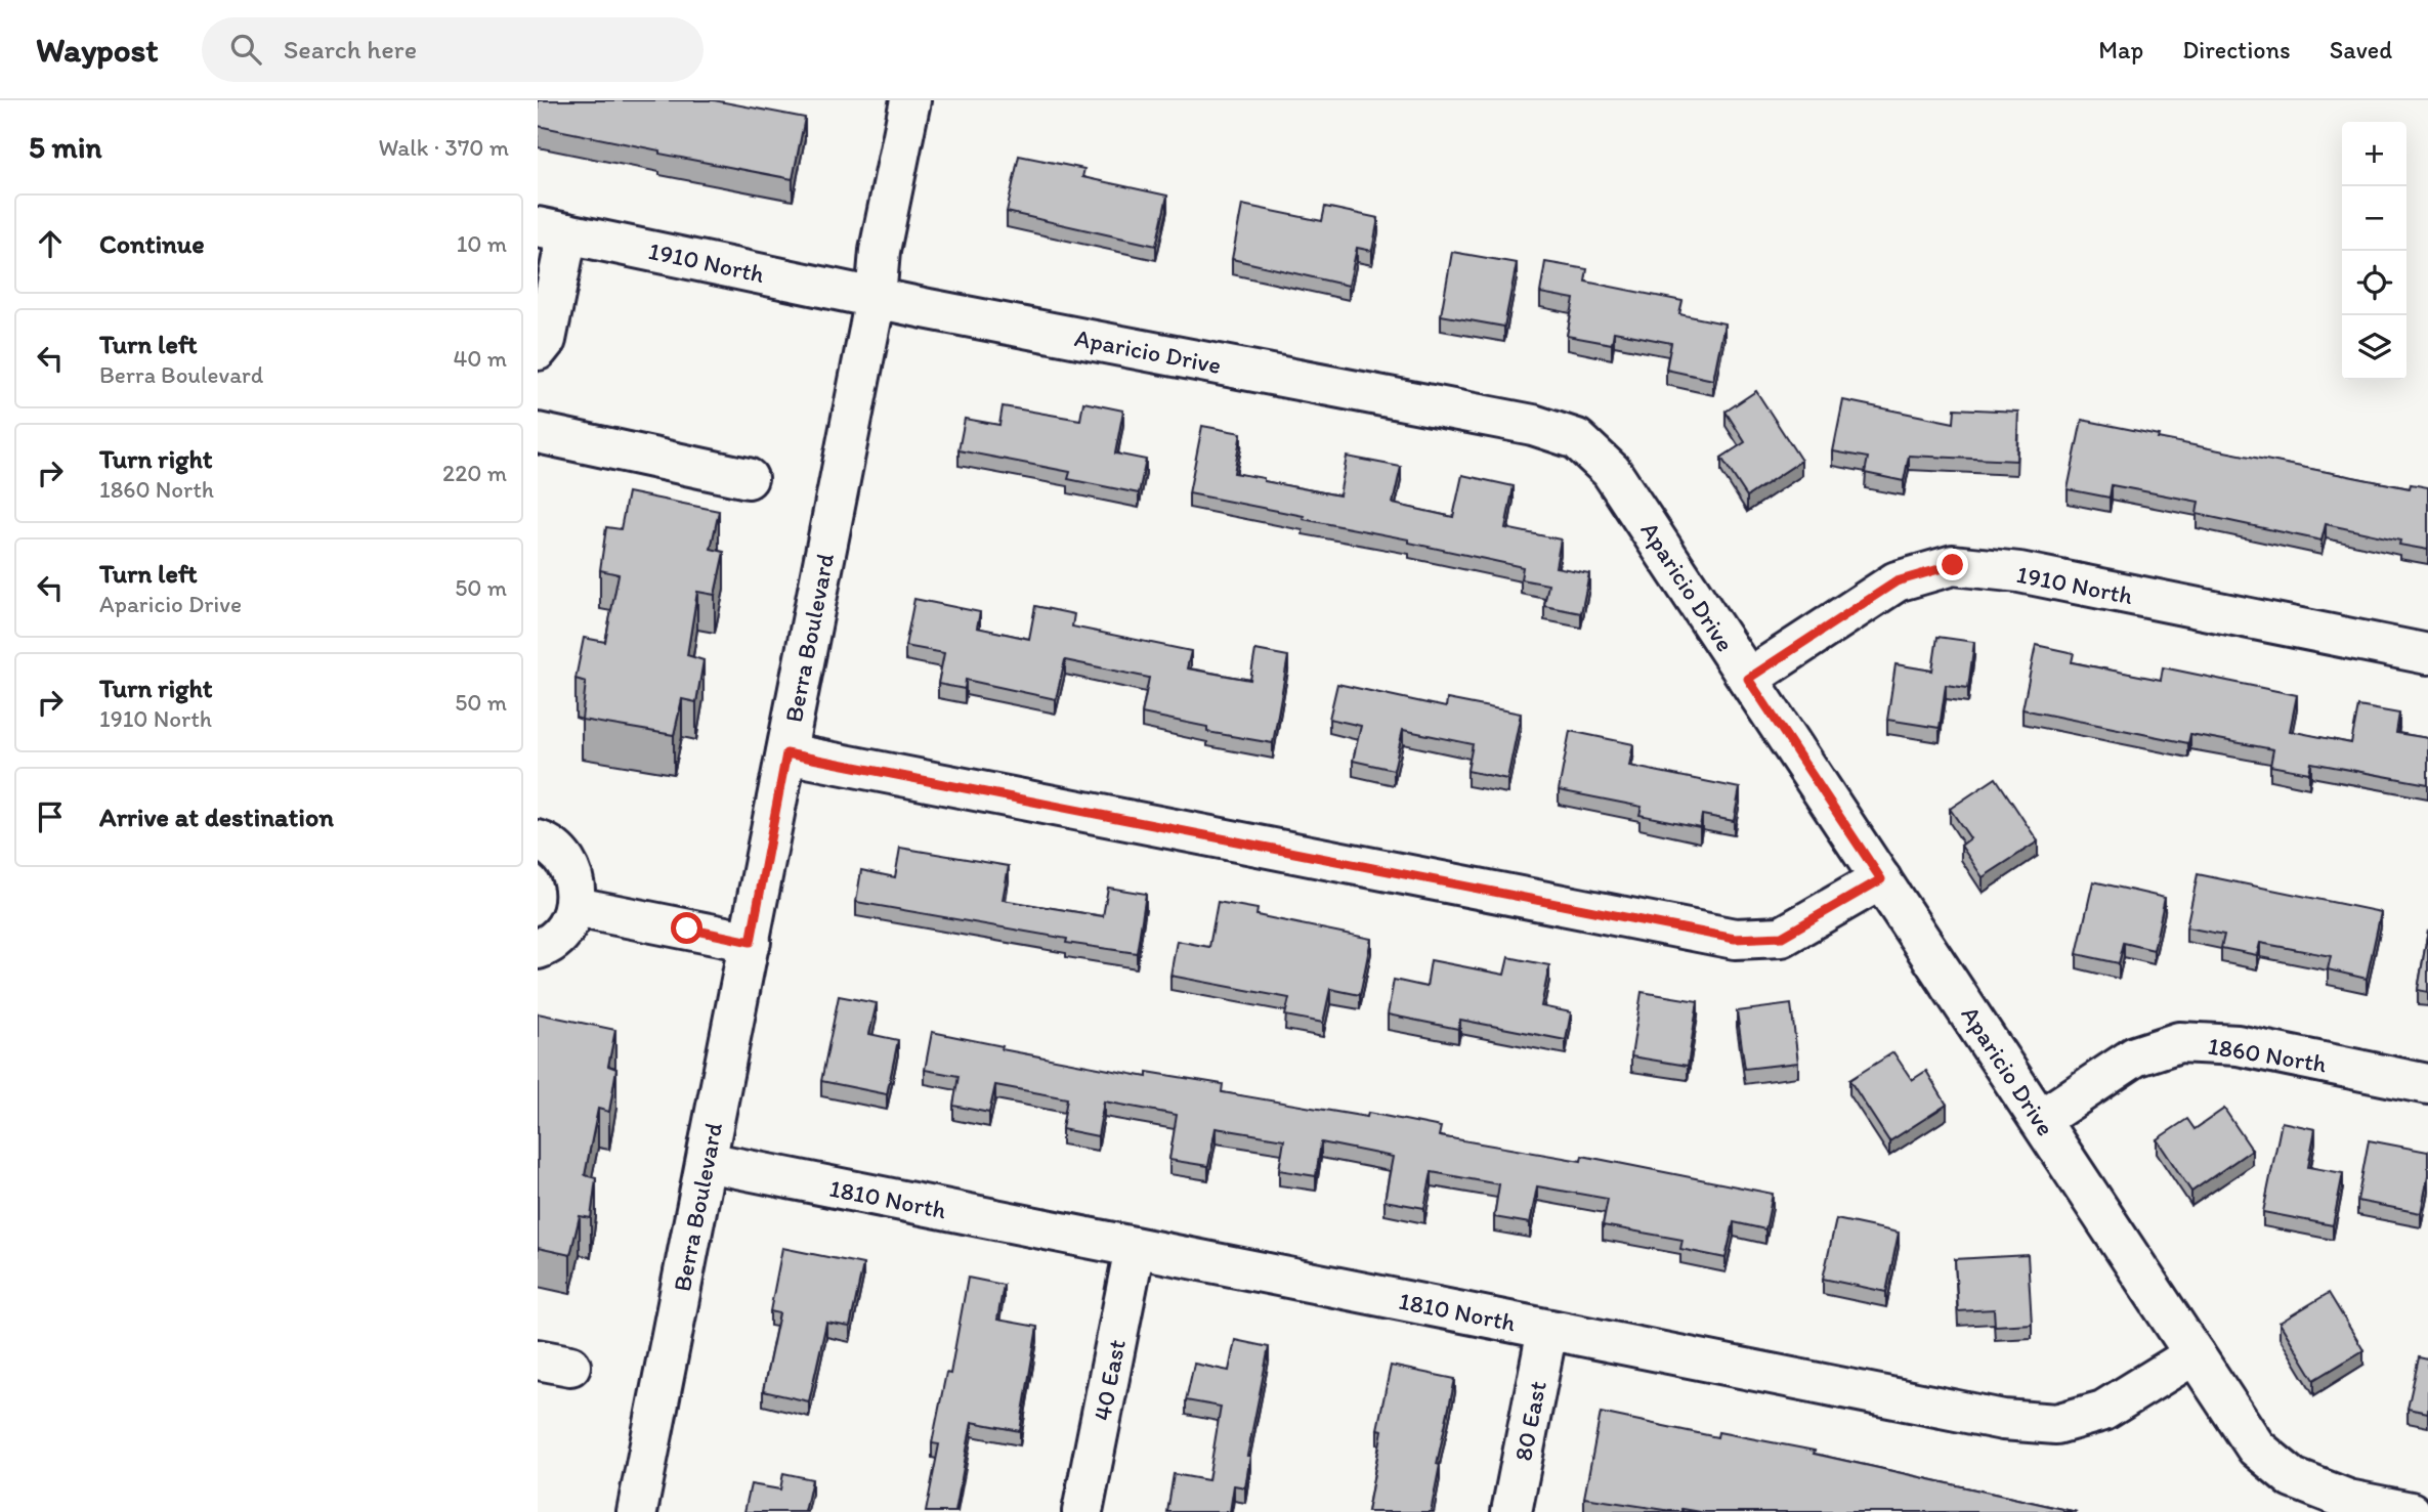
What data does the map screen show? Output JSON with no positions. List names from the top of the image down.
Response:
{
  "streets": {
    "street": [
      "1910 North",
      "Aparicio Drive",
      "Berra Boulevard",
      "1860 North",
      "1810 North",
      "40 East",
      "80 East"
    ]
  },
  "crossings": [
    ["1910 North", "Aparicio Drive"],
    ["1910 North", "Berra Boulevard"],
    ["Aparicio Drive", "Berra Boulevard"],
    ["Aparicio Drive", "1860 North"],
    ["Aparicio Drive", "1810 North"],
    ["Berra Boulevard", "1810 North"],
    ["1810 North", "40 East"],
    ["1810 North", "80 East"]
  ],
  "page": {
    "header": "Waypost",
    "search": "Search here",
    "nav": ["Map", "Directions", "Saved"],
    "heading": ["5 min", "Walk · 370 m"],
    "map_buttons": ["+", "−"],
    "list": [
      ["Continue", "10 m"],
      ["Turn left", "Berra Boulevard", "40 m"],
      ["Turn right", "1860 North", "220 m"],
      ["Turn left", "Aparicio Drive", "50 m"],
      ["Turn right", "1910 North", "50 m"],
      "Arrive at destination"
    ]
  }
}
